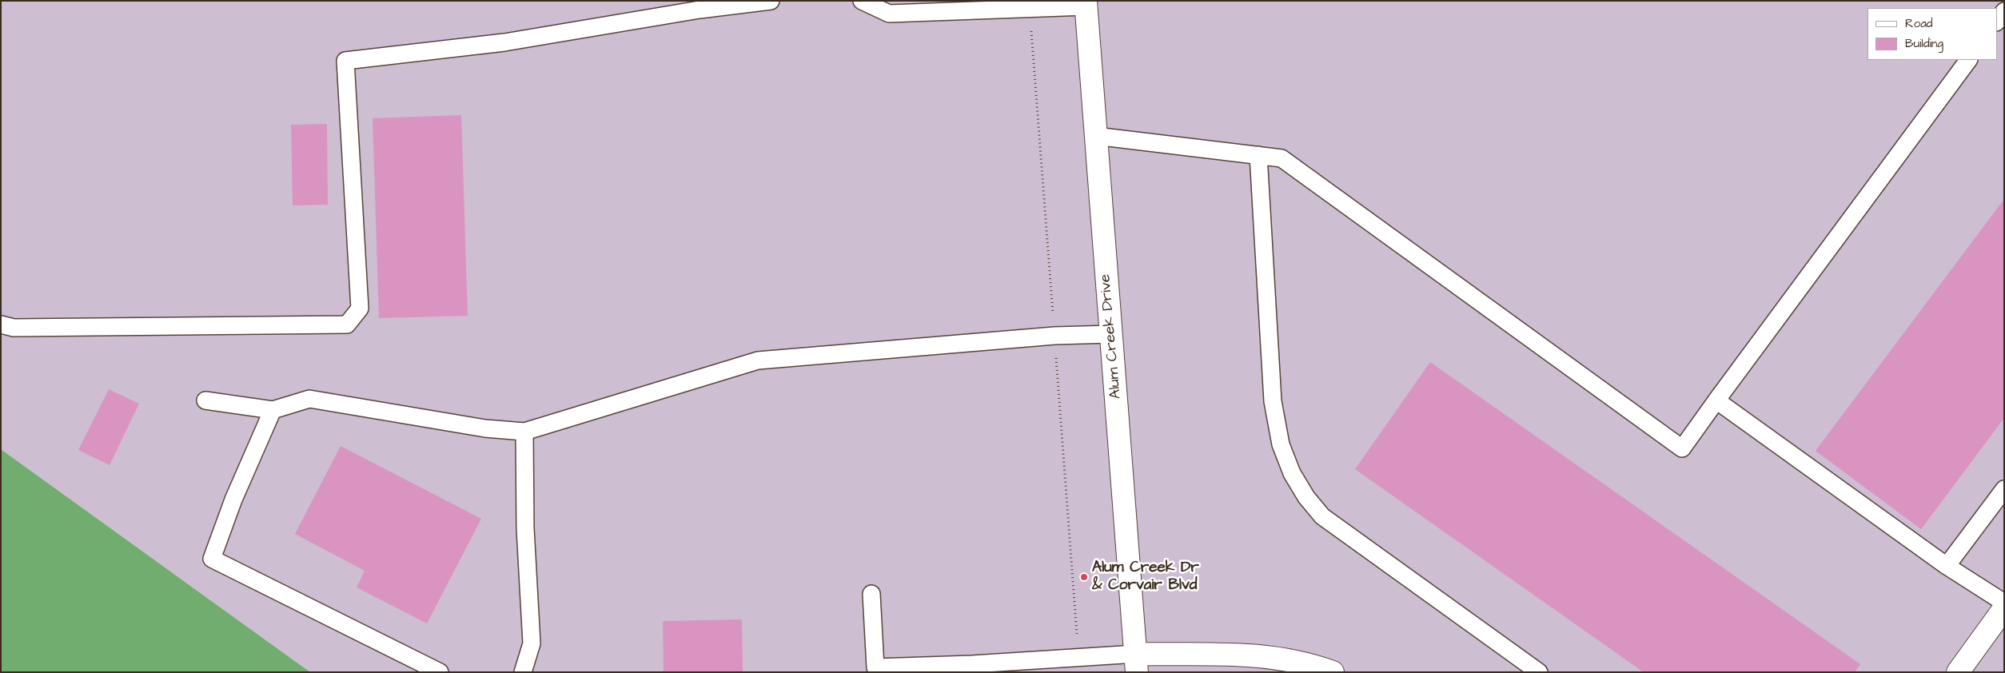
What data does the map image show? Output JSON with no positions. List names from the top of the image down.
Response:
{
  "streets": {
    "main road": ["Alum Creek Drive"]
  },
  "places": ["Alum Creek Dr & Corvair Blvd"],
  "legend": ["Road", "Building"]
}
